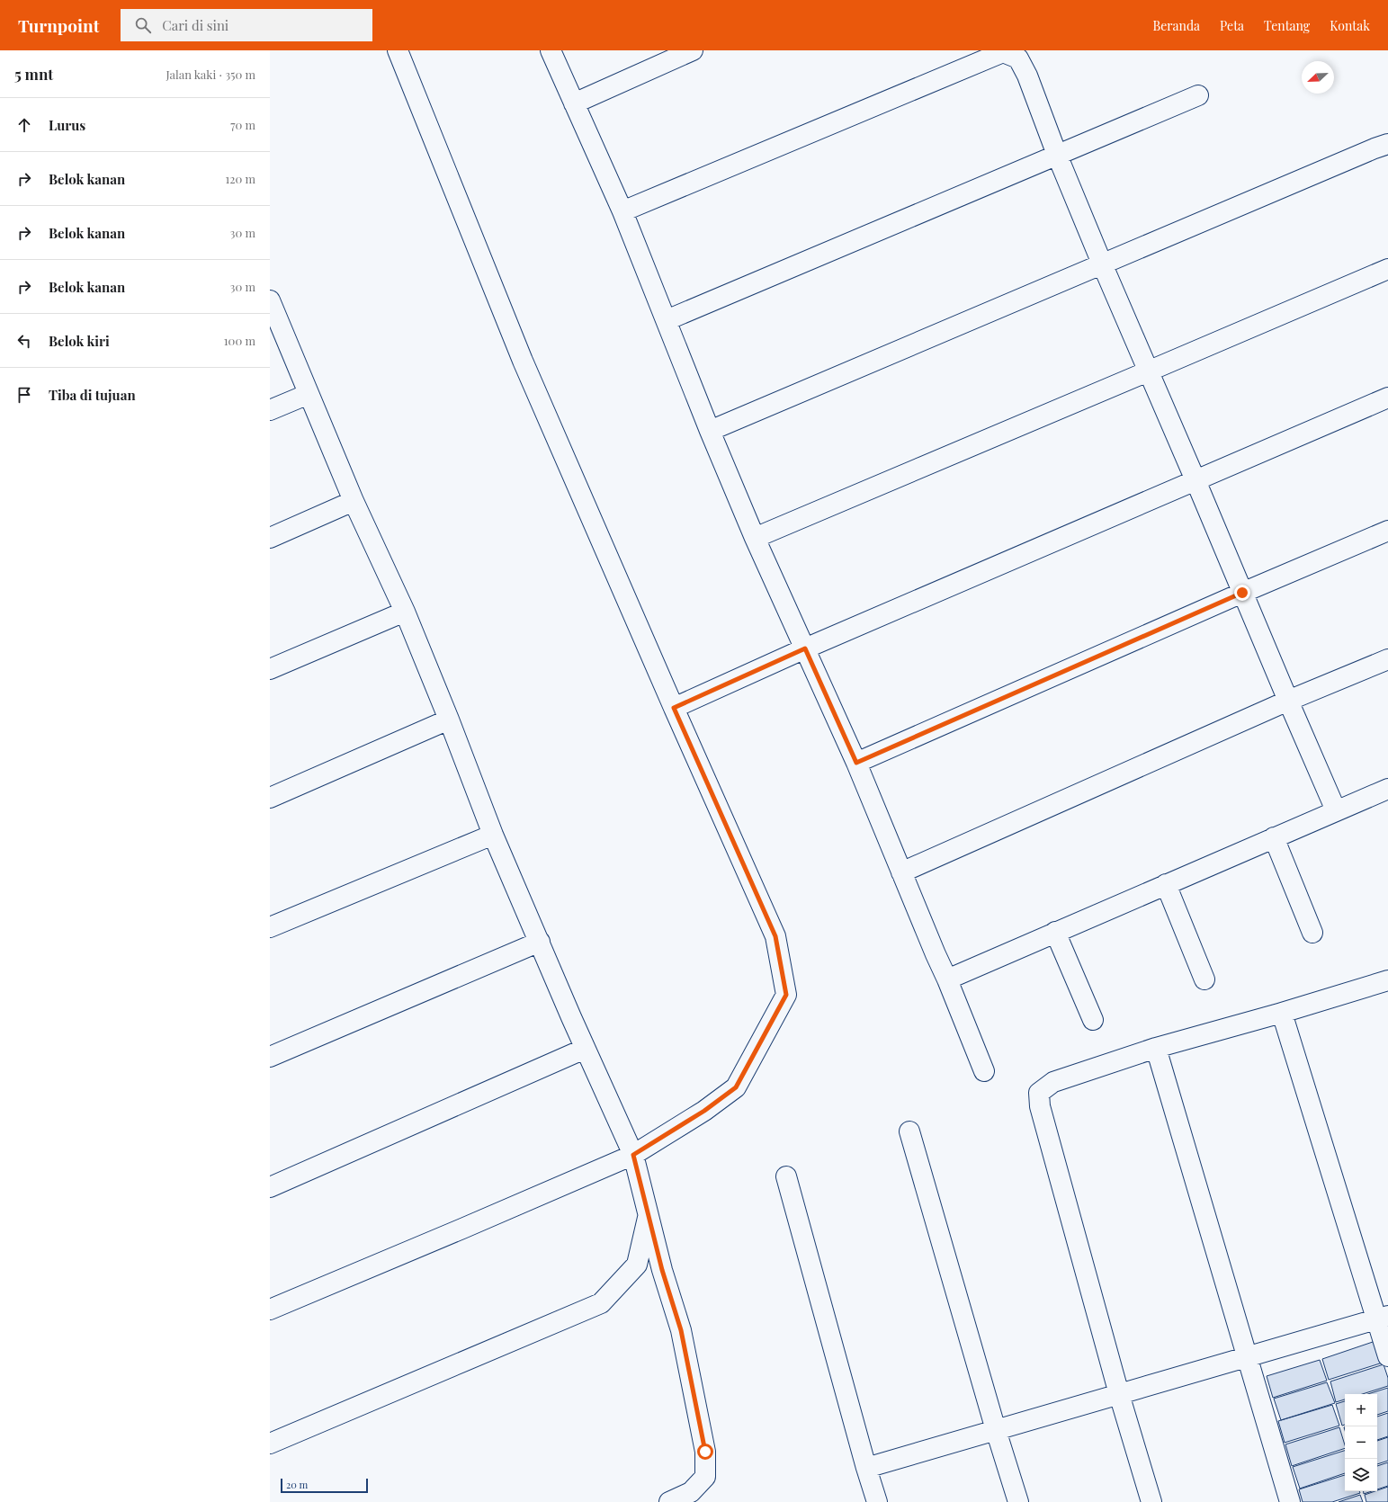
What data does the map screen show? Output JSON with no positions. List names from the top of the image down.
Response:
{
  "scale_bar": "20 m",
  "north": "bottom left",
  "page": {
    "header": "Turnpoint",
    "search": "Cari di sini",
    "nav": [
      "Beranda",
      "Peta",
      "Tentang",
      "Kontak"
    ],
    "heading": ["5 mnt", "Jalan kaki · 350 m"],
    "list": [
      ["Lurus", "70 m"],
      ["Belok kanan", "120 m"],
      ["Belok kanan", "30 m"],
      ["Belok kanan", "30 m"],
      ["Belok kiri", "100 m"],
      "Tiba di tujuan"
    ],
    "map_buttons": ["+", "−"],
    "scale": "20 m"
  }
}
